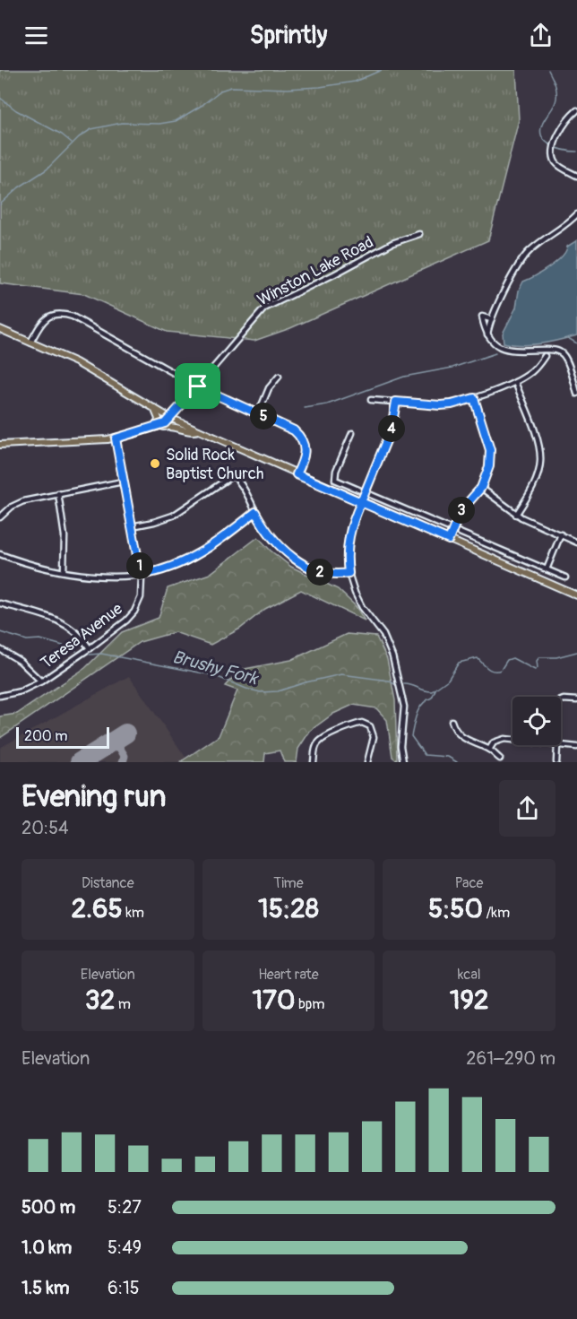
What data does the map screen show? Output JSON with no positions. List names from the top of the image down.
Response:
{
  "streets": {
    "street": ["Winston Lake Road", "Teresa Avenue"]
  },
  "water": ["Brushy Fork"],
  "places": ["Solid Rock Baptist Church"],
  "scale_bar": "200 m",
  "page": {
    "header": "Sprintly",
    "pins": [
      "5",
      "4",
      "3",
      "1",
      "2"
    ],
    "scale": "200 m",
    "heading": ["Evening run", "20:54"],
    "stats": [
      ["Distance", "2.65 km"],
      ["Time", "15:28"],
      ["Pace", "5:50 /km"],
      ["Elevation", "32 m"],
      ["Heart rate", "170 bpm"],
      ["kcal", "192"]
    ],
    "chart": ["Elevation", "261–290 m"],
    "list": [
      {
        "name": "500 m",
        "note": "5:27"
      },
      {
        "name": "1.0 km",
        "note": "5:49"
      },
      {
        "name": "1.5 km",
        "note": "6:15"
      }
    ]
  }
}
